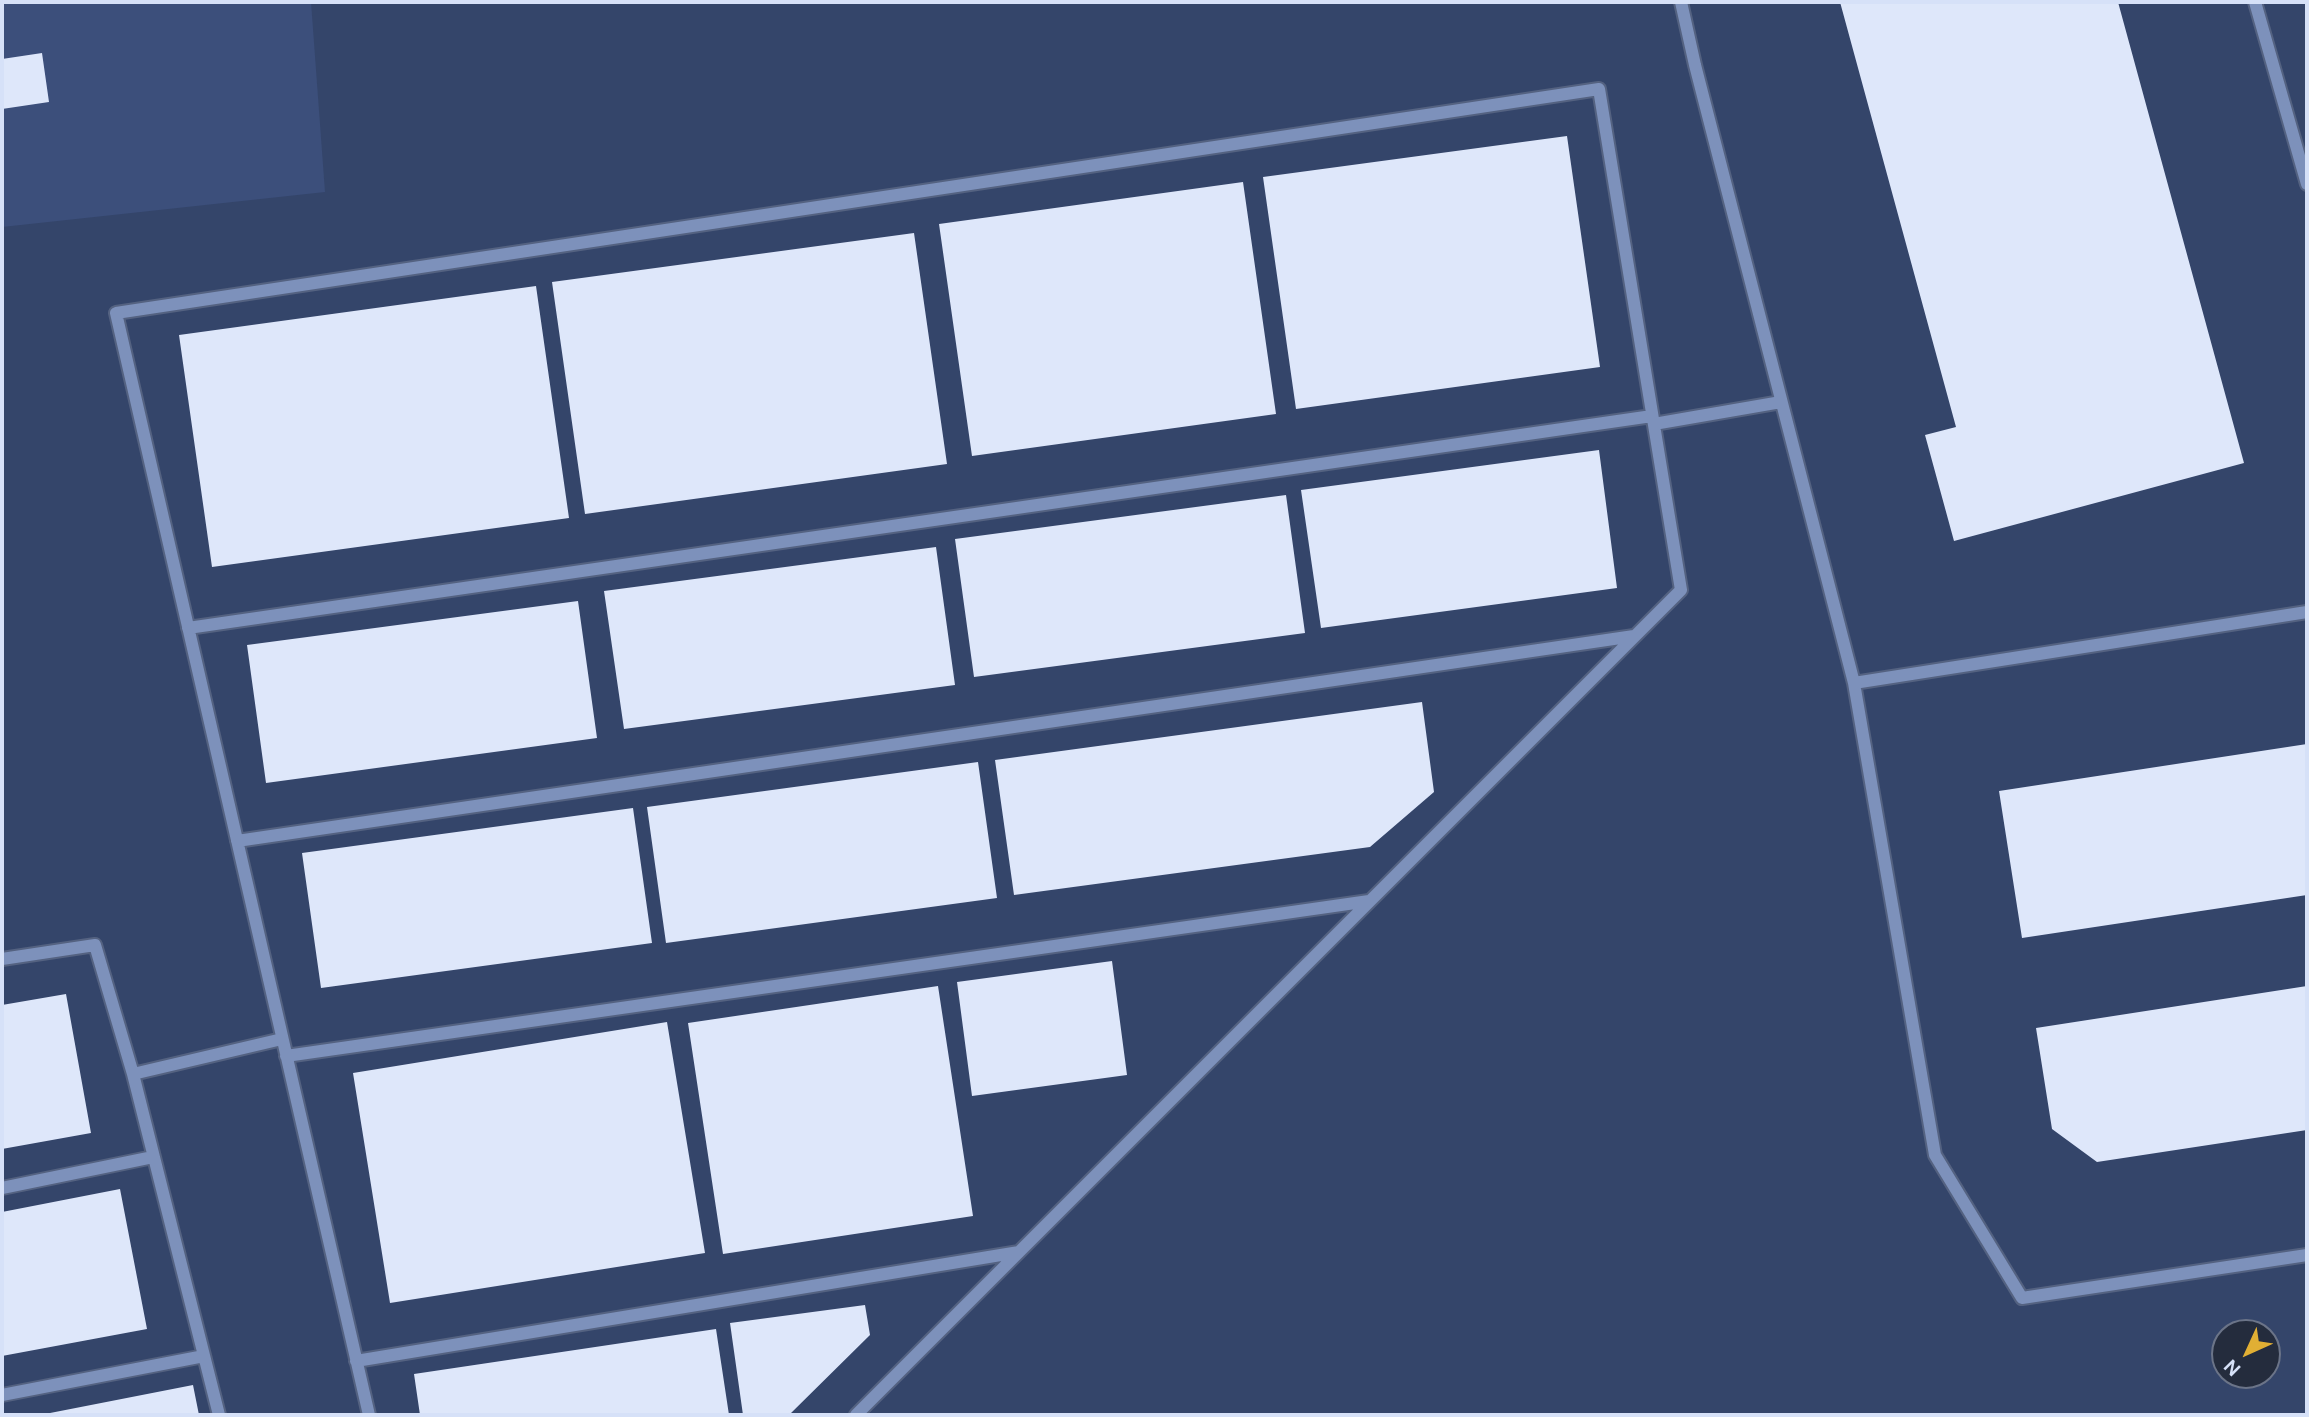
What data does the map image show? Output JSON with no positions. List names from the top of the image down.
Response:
{
  "north": "bottom left"
}
